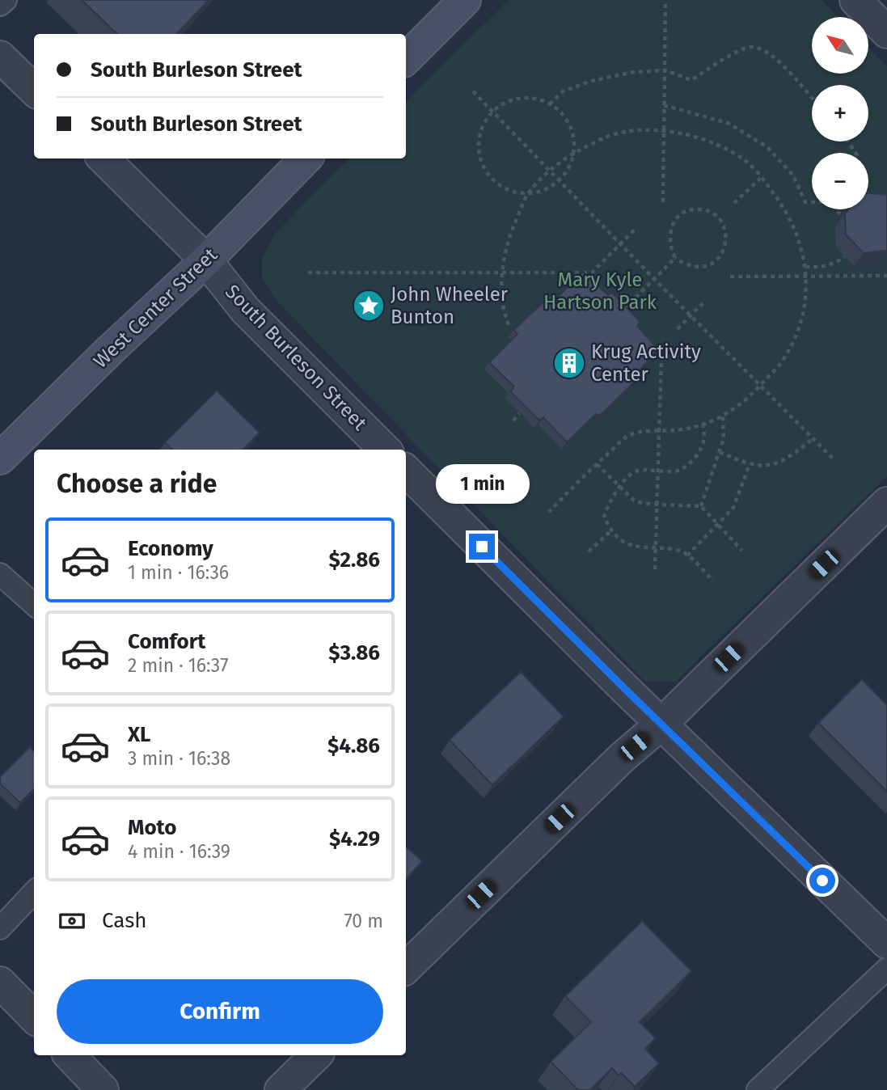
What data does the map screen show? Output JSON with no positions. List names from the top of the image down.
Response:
{
  "streets": {
    "main road": ["West Center Street"],
    "street": ["South Burleson Street"]
  },
  "crossings": [
    ["West Center Street", "South Burleson Street"]
  ],
  "parks": ["Mary Kyle Hartson Park"],
  "places": {
    "place": ["John Wheeler Bunton"],
    "building": ["Krug Activity Center"]
  },
  "north": "top left",
  "page": {
    "map_buttons": ["+", "−"],
    "banner": ["South Burleson Street", "South Burleson Street"],
    "heading": "Choose a ride",
    "bubble": "1 min",
    "list": [
      {
        "name": "Economy",
        "note": "1 min · 16:36",
        "value": "$2.86"
      },
      {
        "name": "Comfort",
        "note": "2 min · 16:37",
        "value": "$3.86"
      },
      {
        "name": "XL",
        "note": "3 min · 16:38",
        "value": "$4.86"
      },
      {
        "name": "Moto",
        "note": "4 min · 16:39",
        "value": "$4.29"
      }
    ],
    "pay": ["Cash", "70 m"],
    "buttons": "Confirm"
  }
}
